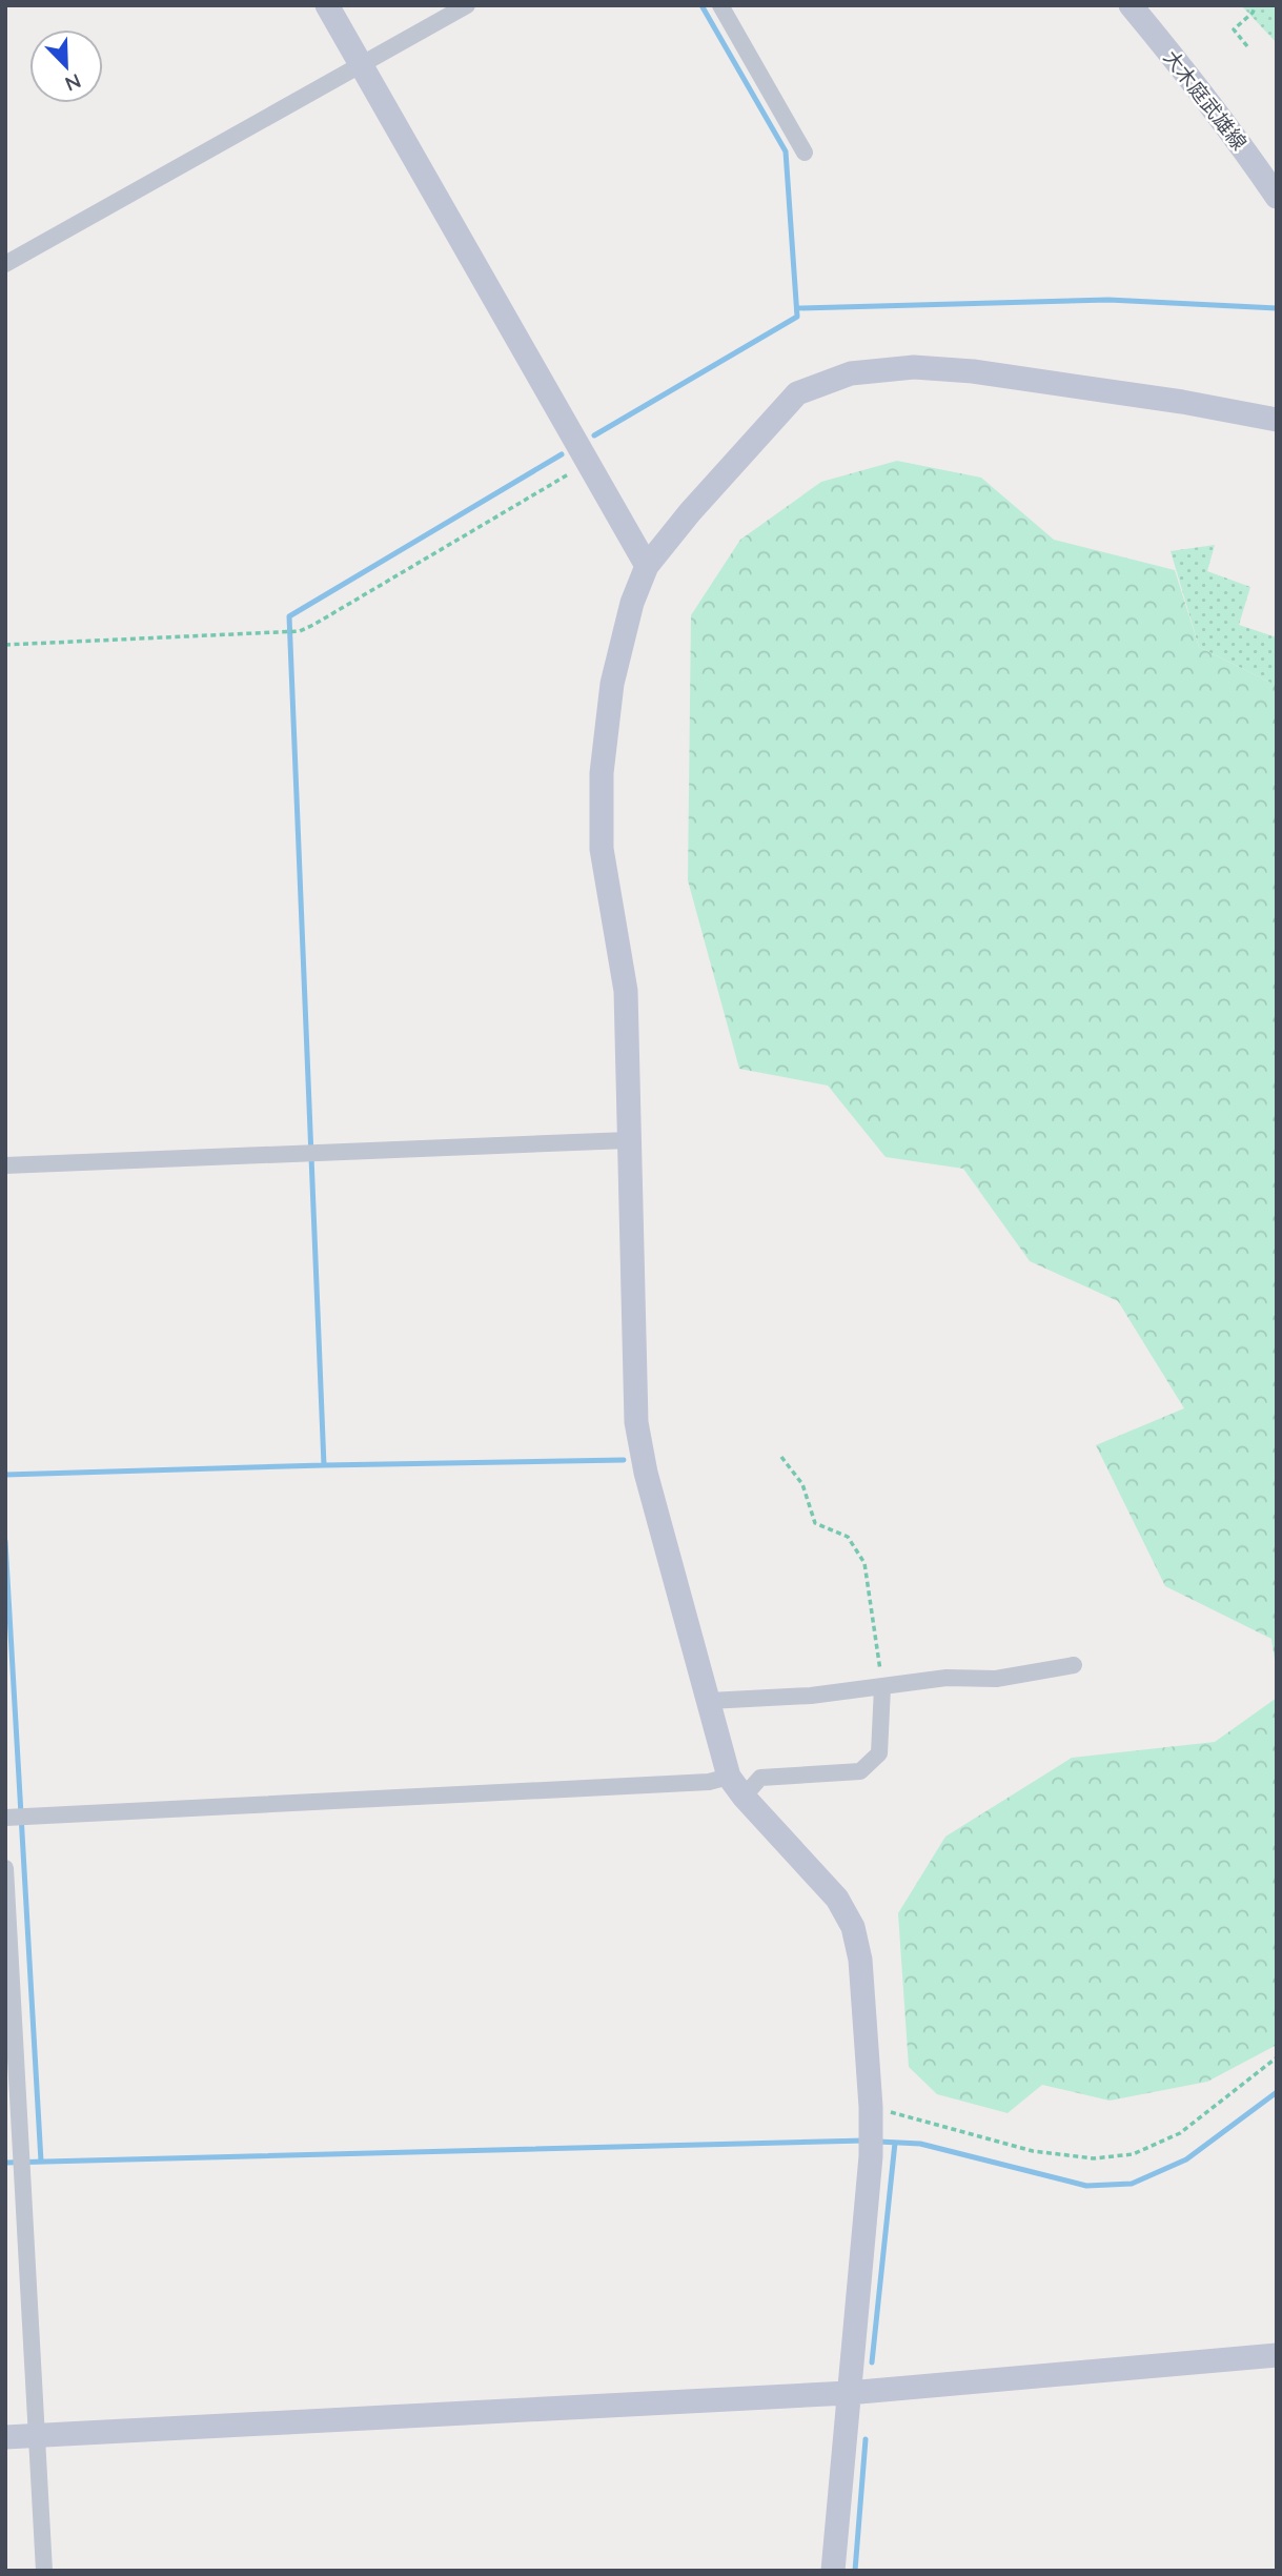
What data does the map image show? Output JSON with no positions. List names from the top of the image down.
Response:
{
  "streets": {
    "street": ["大木庭武雄線"]
  },
  "north": "bottom right"
}
